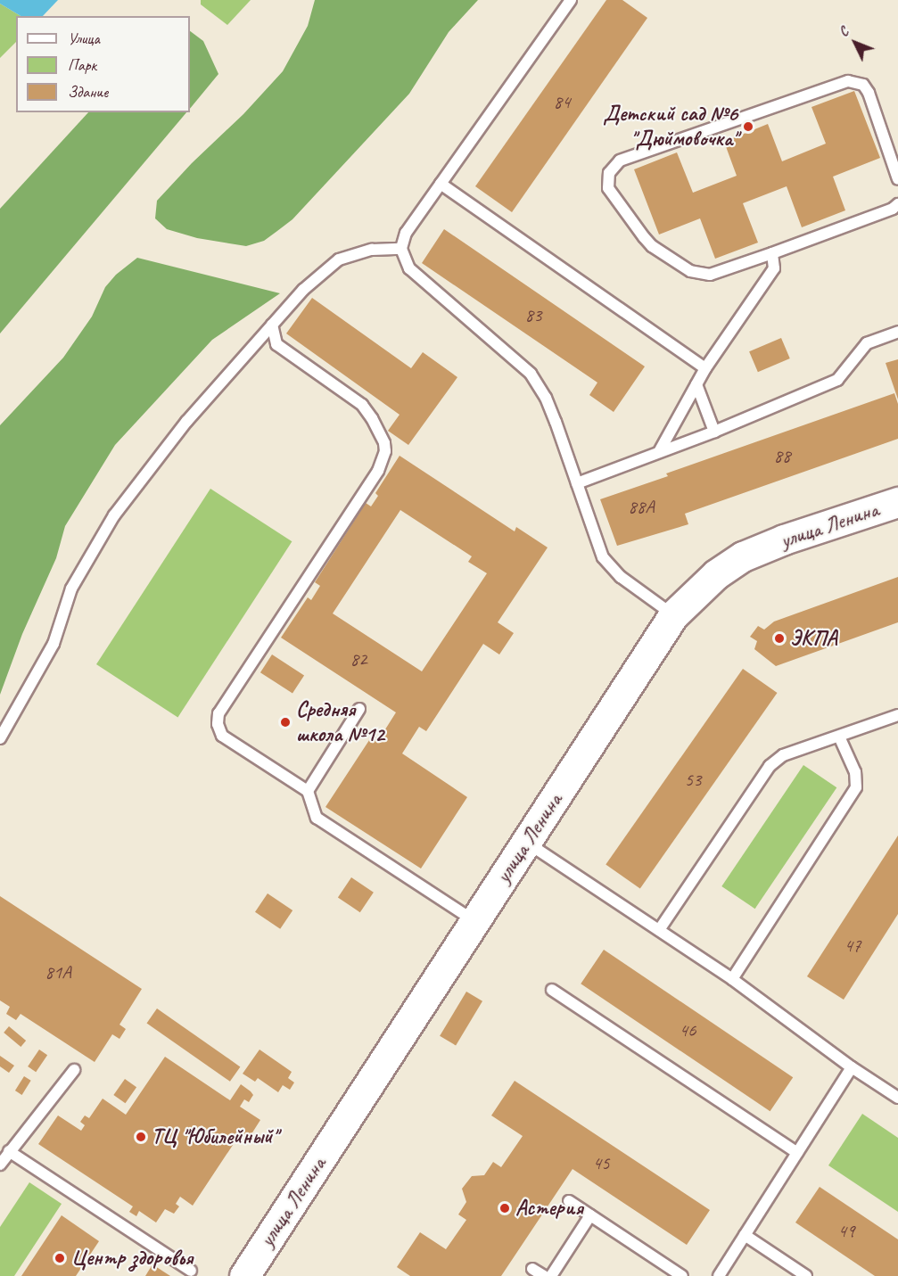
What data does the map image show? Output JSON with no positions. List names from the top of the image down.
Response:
{
  "streets": {
    "main road": ["улица Ленина"]
  },
  "places": [
    "Детский сад №6 \"Дюймовочка\"",
    "ЭКПА",
    "Средняя школа №12",
    "ТЦ \"Юбилейный\"",
    "Астерия",
    "Центр здоровья"
  ],
  "house_numbers": [
    "84",
    "83",
    "88",
    "88А",
    "82",
    "53",
    "47",
    "81А",
    "46",
    "45",
    "49"
  ],
  "legend": ["Улица", "Парк", "Здание"],
  "north": "top left"
}
